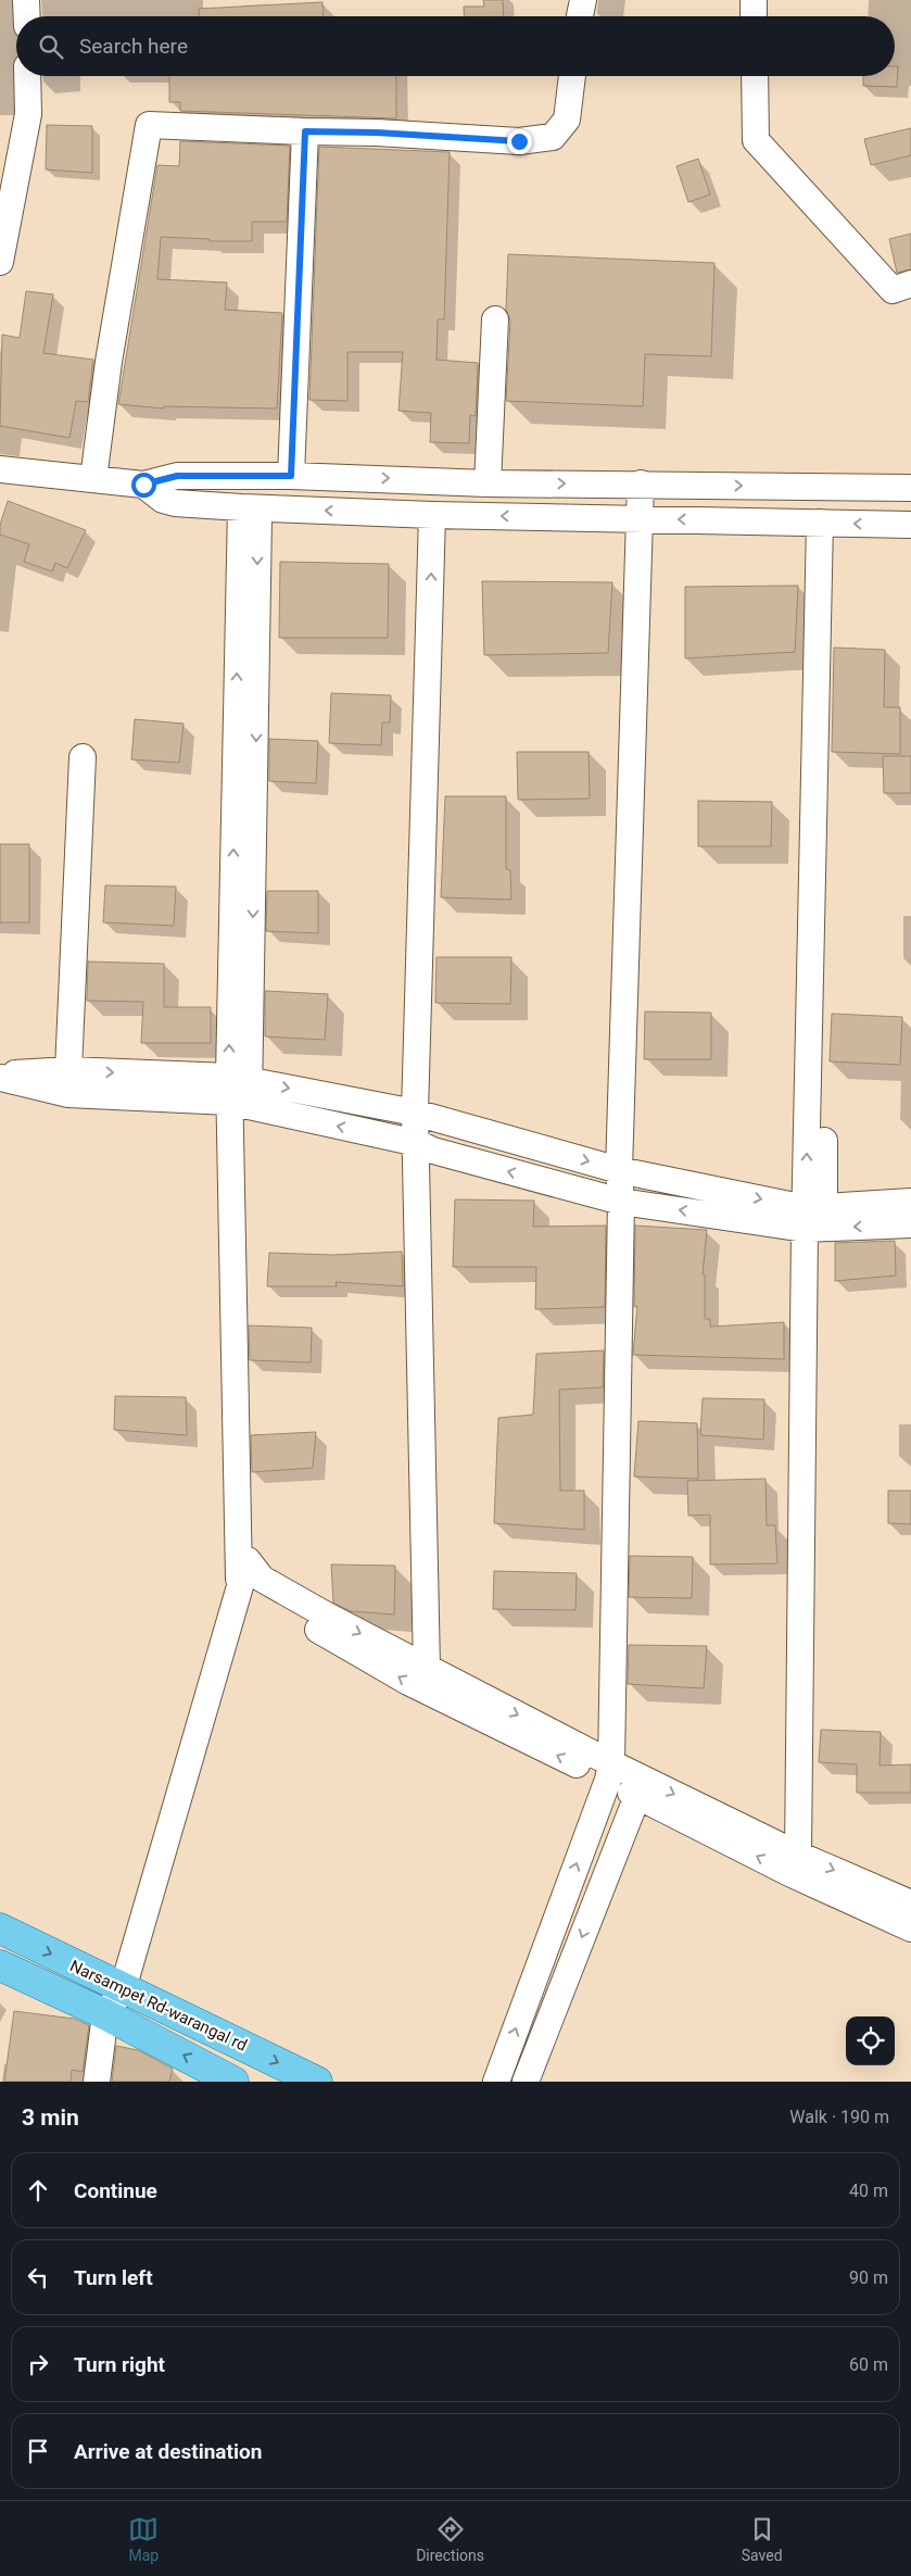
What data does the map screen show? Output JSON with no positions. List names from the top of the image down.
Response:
{
  "streets": {
    "main road": ["Narsampet Rd-warangal rd"]
  },
  "page": {
    "search": "Search here",
    "heading": ["3 min", "Walk · 190 m"],
    "list": [
      ["Continue", "40 m"],
      ["Turn left", "90 m"],
      ["Turn right", "60 m"],
      "Arrive at destination"
    ],
    "nav": ["Map", "Directions", "Saved"]
  }
}
